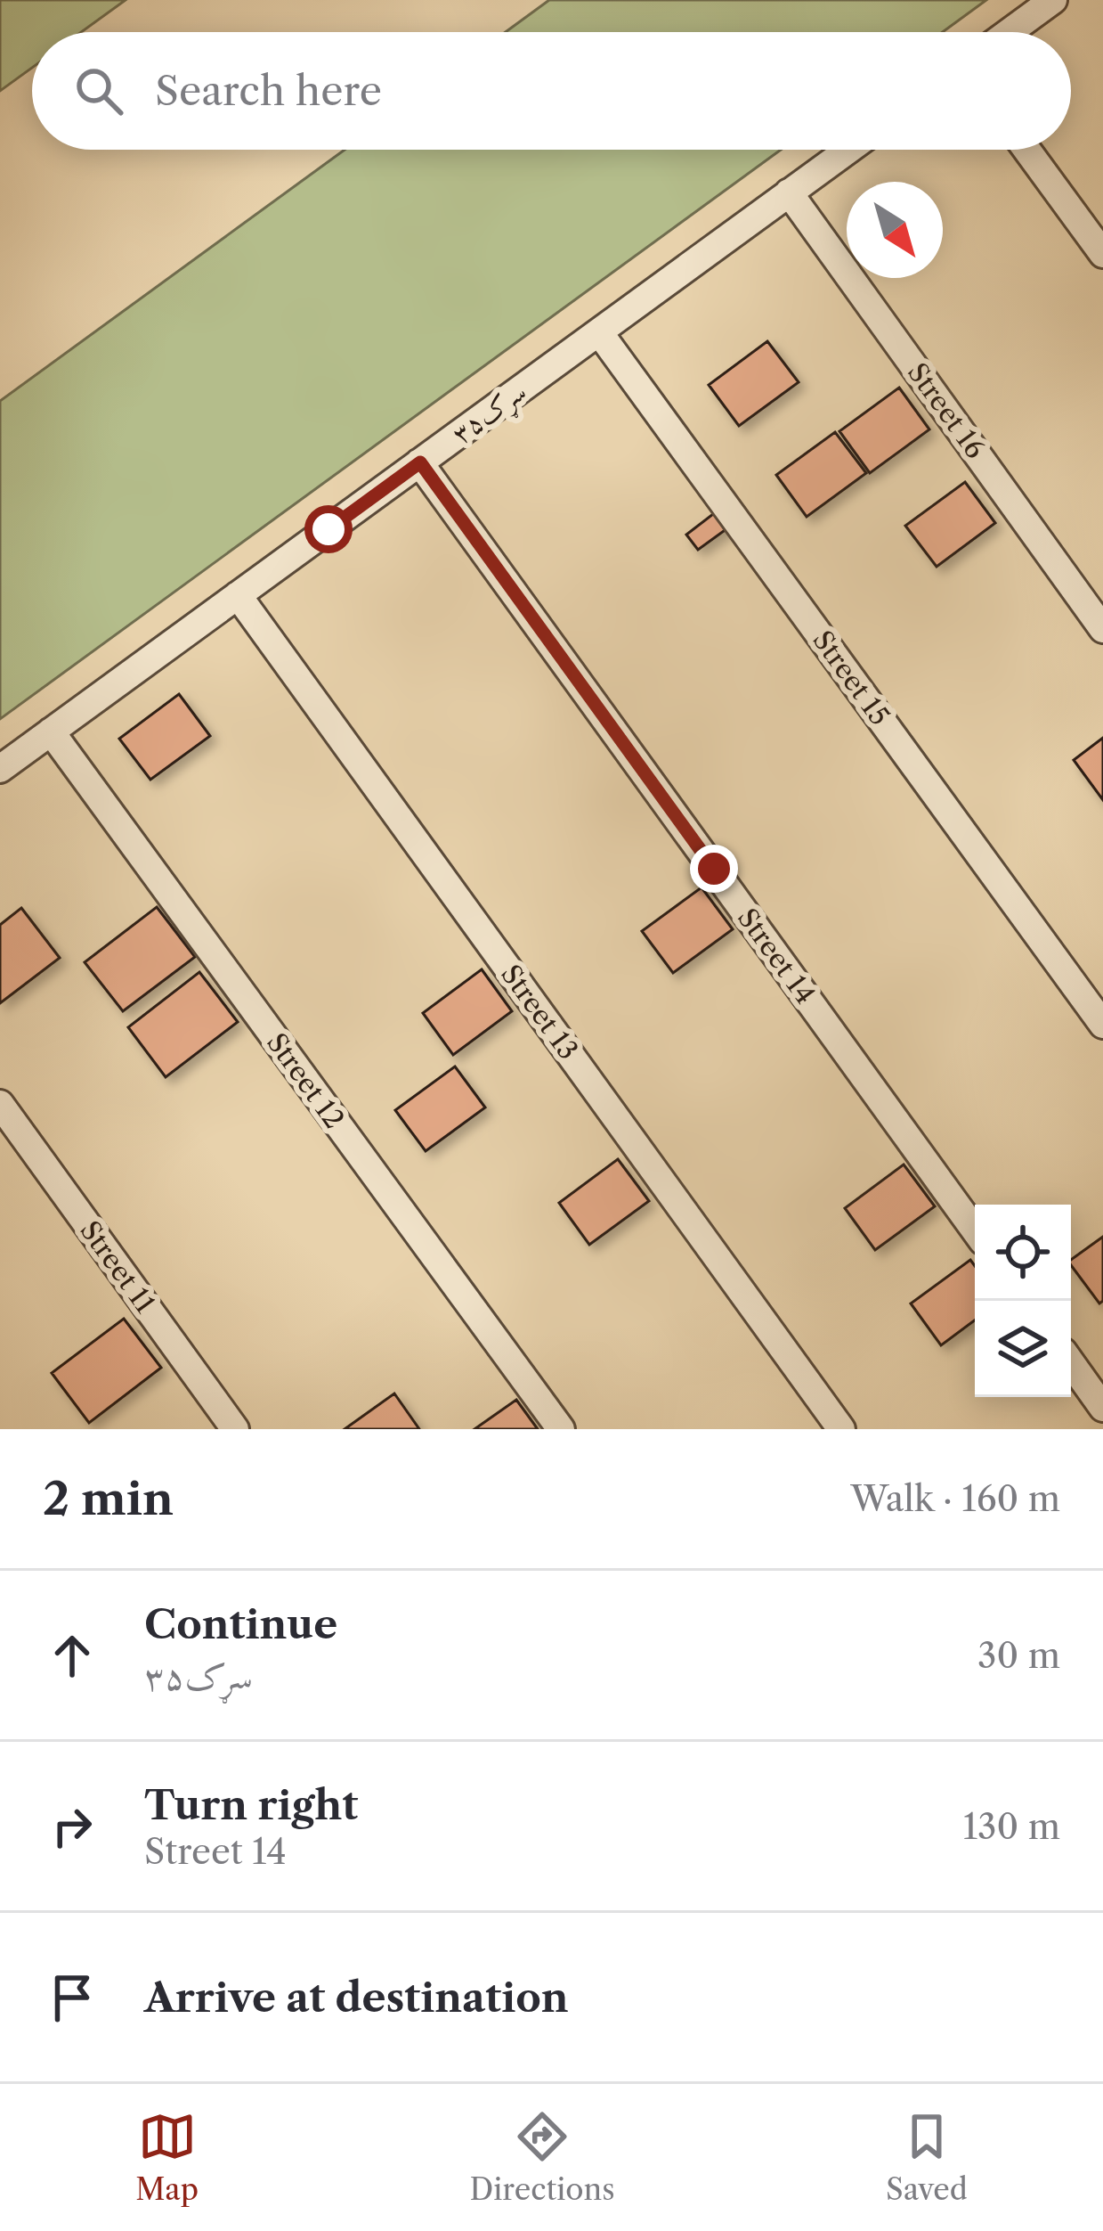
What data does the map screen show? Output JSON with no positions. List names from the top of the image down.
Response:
{
  "streets": {
    "street": [
      "Street 16",
      "سړک۳۵",
      "Street 15",
      "Street 14",
      "Street 13",
      "Street 12",
      "Street 11"
    ]
  },
  "crossings": [
    ["Street 16", "سړک۳۵"],
    ["سړک۳۵", "Street 15"],
    ["سړک۳۵", "Street 14"],
    ["سړک۳۵", "Street 13"],
    ["سړک۳۵", "Street 12"]
  ],
  "north": "bottom right",
  "page": {
    "search": "Search here",
    "heading": ["2 min", "Walk · 160 m"],
    "list": [
      ["Continue", "سړک۳۵", "30 m"],
      ["Turn right", "Street 14", "130 m"],
      "Arrive at destination"
    ],
    "nav": ["Map", "Directions", "Saved"]
  }
}
